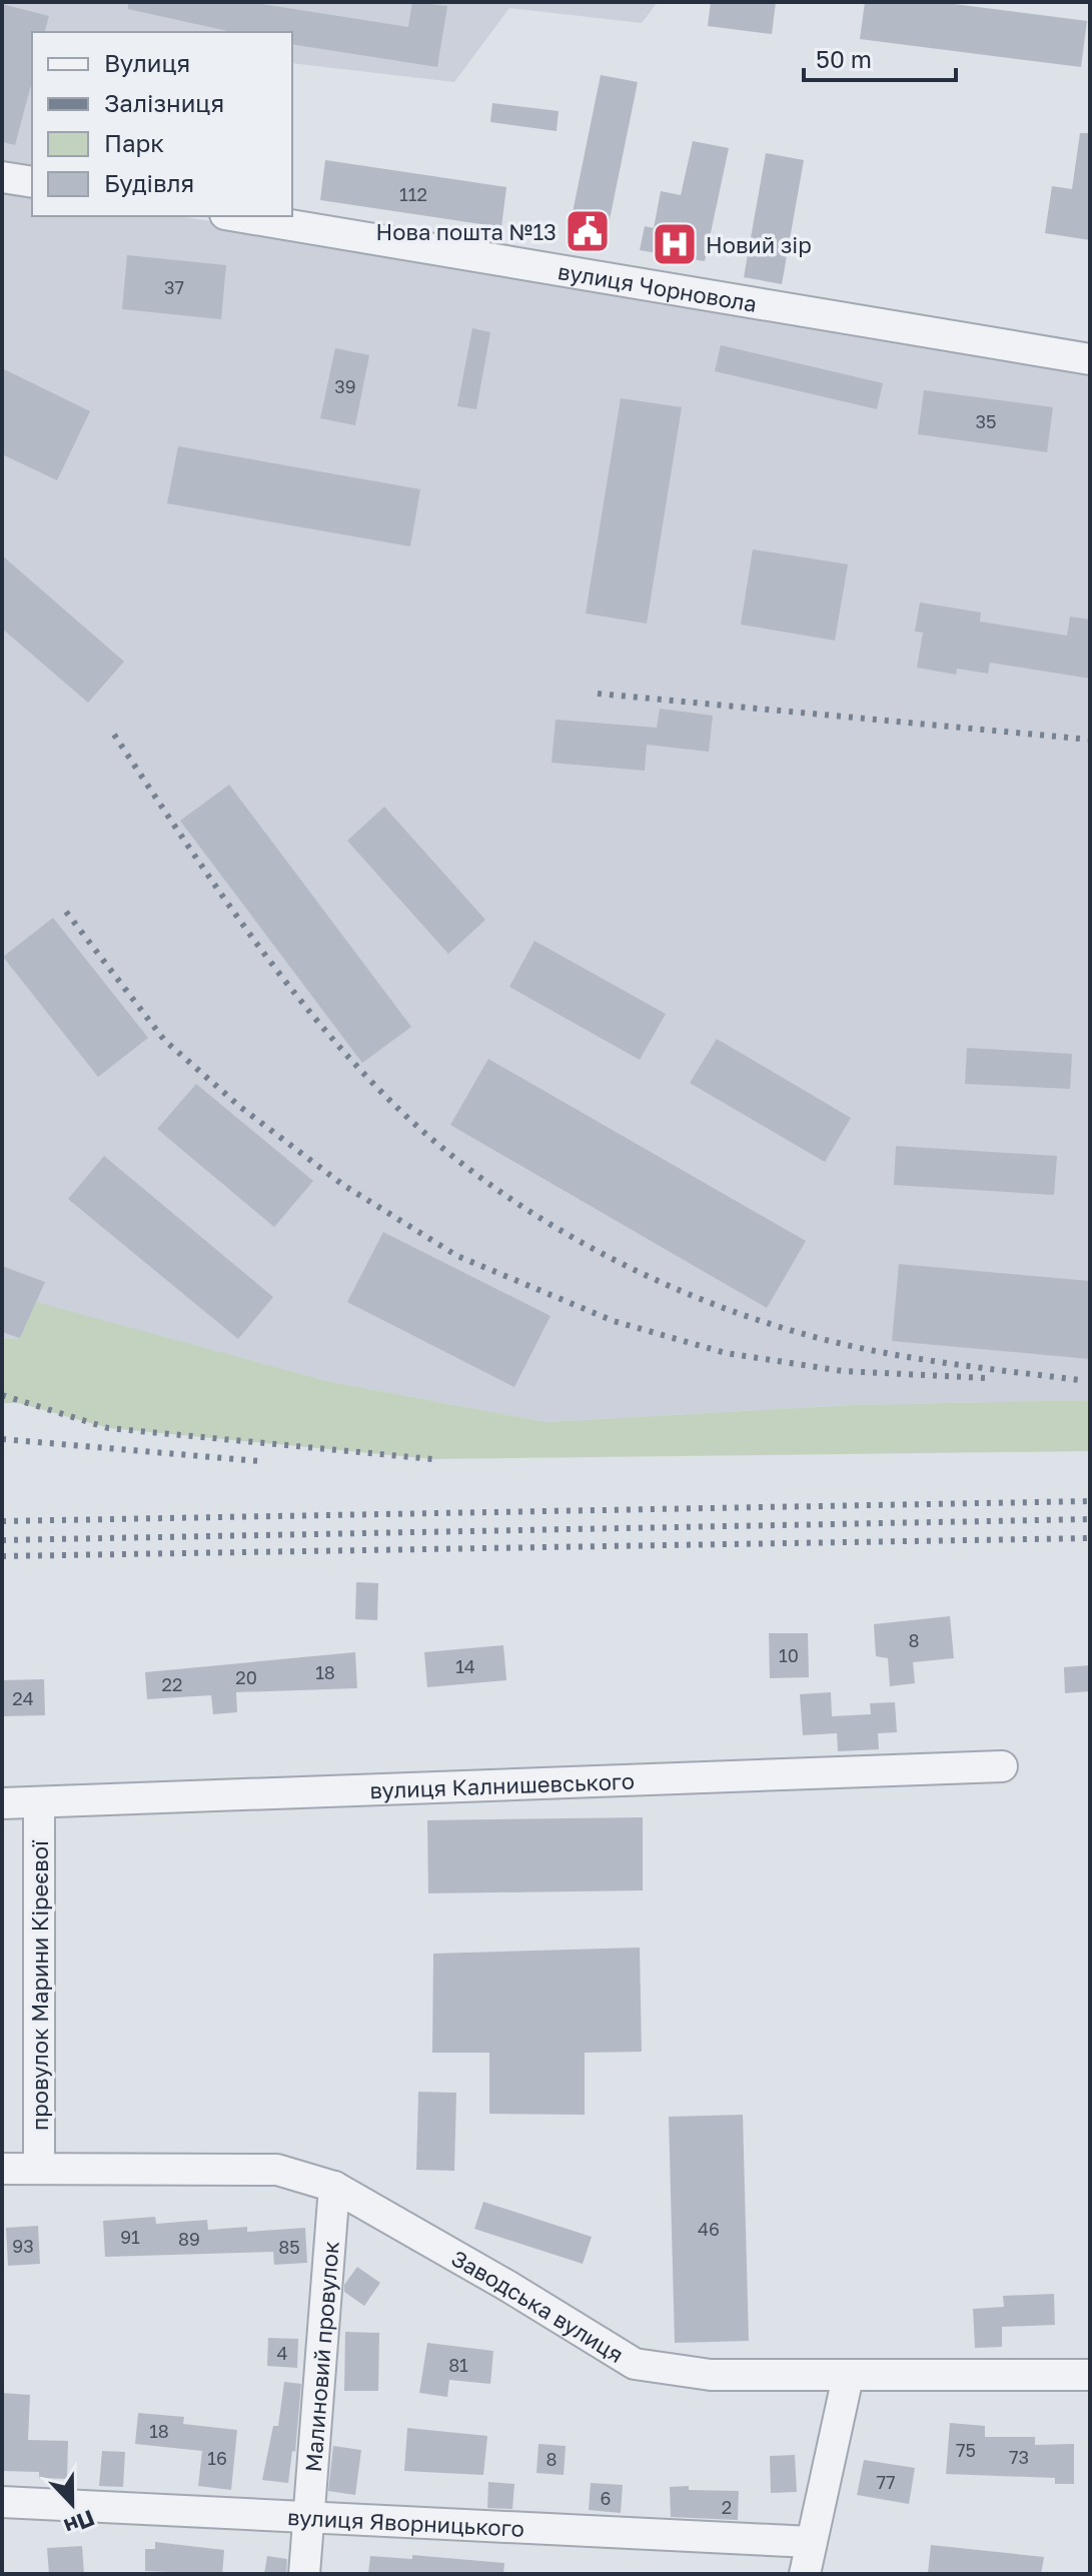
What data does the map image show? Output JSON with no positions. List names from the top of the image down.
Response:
{
  "streets": {
    "street": [
      "вулиця Чорновола",
      "вулиця Калнишевського",
      "провулок Марини Кіреєвої",
      "Заводська вулиця",
      "Малиновий провулок",
      "вулиця Яворницького"
    ]
  },
  "crossings": [
    ["вулиця Калнишевського", "провулок Марини Кіреєвої"],
    ["провулок Марини Кіреєвої", "Заводська вулиця"],
    ["Заводська вулиця", "Малиновий провулок"],
    ["Малиновий провулок", "вулиця Яворницького"]
  ],
  "places": {
    "public building": ["Нова пошта №13"],
    "hospital": ["Новий зір"]
  },
  "house_numbers": [
    "112",
    "37",
    "39",
    "35",
    "8",
    "10",
    "14",
    "18",
    "20",
    "22",
    "24",
    "46",
    "91",
    "89",
    "93",
    "85",
    "4",
    "81",
    "18",
    "75",
    "73",
    "16",
    "8",
    "77",
    "6",
    "2"
  ],
  "legend": [
    "Вулиця",
    "Залізниця",
    "Парк",
    "Будівля"
  ],
  "scale_bar": "50 m",
  "north": "bottom"
}
